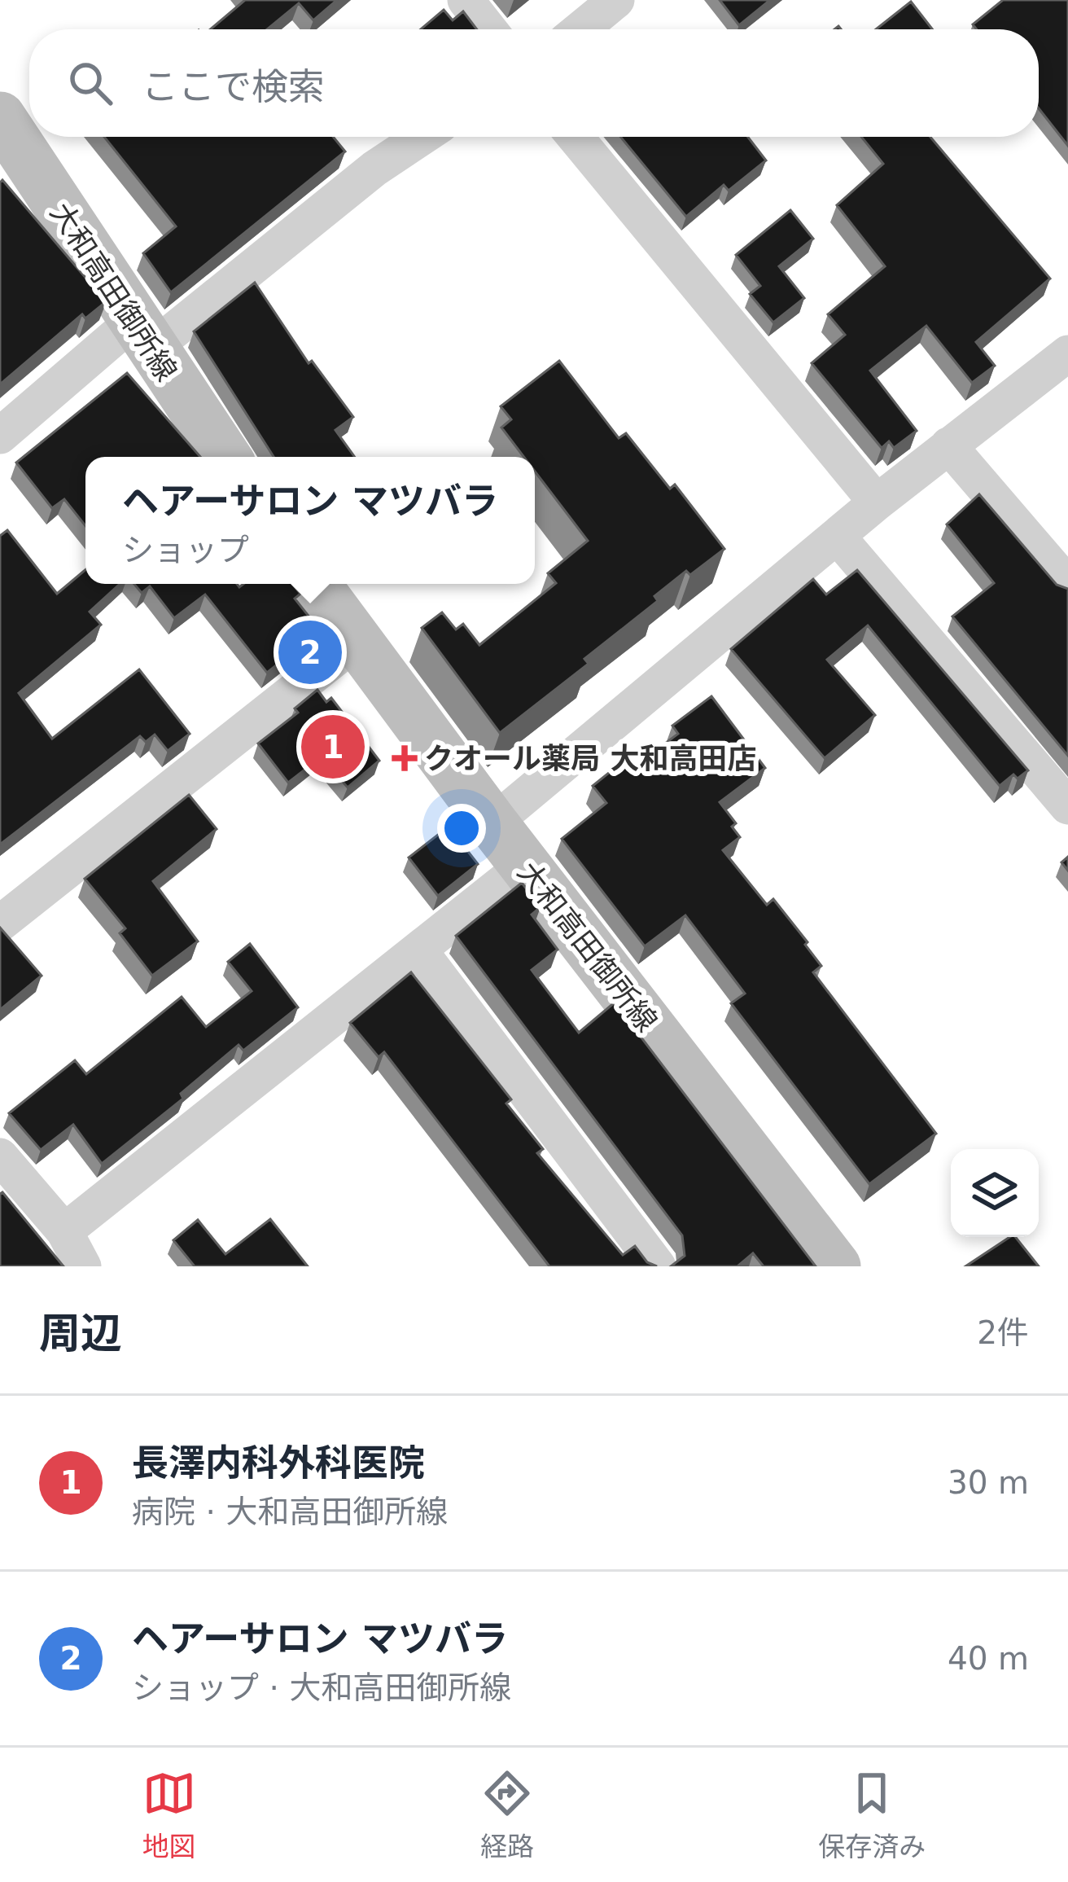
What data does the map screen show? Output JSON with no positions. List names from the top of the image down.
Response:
{
  "streets": {
    "main road": ["大和高田御所線"]
  },
  "places": {
    "health": ["クオール薬局 大和高田店"]
  },
  "page": {
    "search": "ここで検索",
    "popup": ["ヘアーサロン マツバラ", "ショップ"],
    "pins": ["2", "1"],
    "heading": ["周辺", "2件"],
    "list": [
      {
        "mark": "1",
        "name": "長澤内科外科医院",
        "note": "病院 · 大和高田御所線",
        "value": "30 m"
      },
      {
        "mark": "2",
        "name": "ヘアーサロン マツバラ",
        "note": "ショップ · 大和高田御所線",
        "value": "40 m"
      }
    ],
    "nav": ["地図", "経路", "保存済み"]
  }
}
